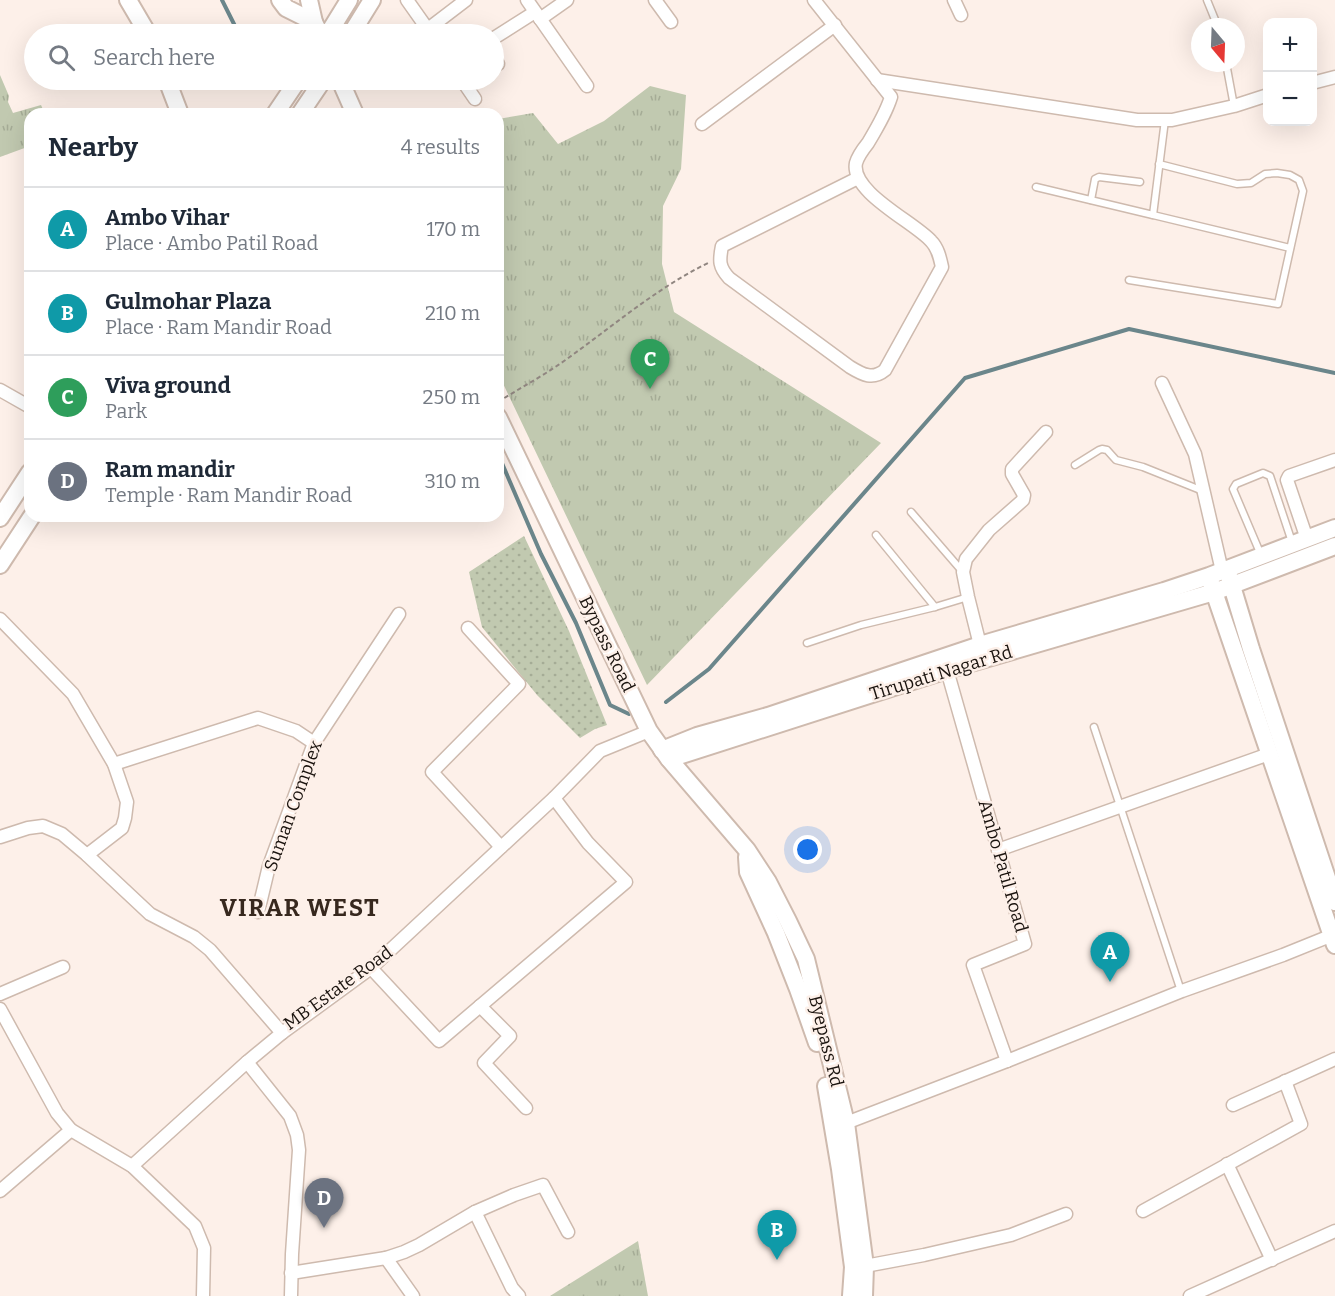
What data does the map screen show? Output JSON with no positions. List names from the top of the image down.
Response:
{
  "streets": {
    "street": [
      "Bypass Road",
      "Tirupati Nagar Rd",
      "Suman Complex",
      "Ambo Patil Road",
      "MB Estate Road",
      "Byepass Rd"
    ]
  },
  "crossings": [
    ["Bypass Road", "Tirupati Nagar Rd"],
    ["Bypass Road", "MB Estate Road"],
    ["Bypass Road", "Byepass Rd"],
    ["Tirupati Nagar Rd", "Ambo Patil Road"]
  ],
  "districts": ["VIRAR WEST"],
  "north": "bottom",
  "page": {
    "map_buttons": ["+", "−"],
    "search": "Search here",
    "heading": ["Nearby", "4 results"],
    "list": [
      {
        "mark": "A",
        "name": "Ambo Vihar",
        "note": "Place · Ambo Patil Road",
        "value": "170 m"
      },
      {
        "mark": "B",
        "name": "Gulmohar Plaza",
        "note": "Place · Ram Mandir Road",
        "value": "210 m"
      },
      {
        "mark": "C",
        "name": "Viva ground",
        "note": "Park",
        "value": "250 m"
      },
      {
        "mark": "D",
        "name": "Ram mandir",
        "note": "Temple · Ram Mandir Road",
        "value": "310 m"
      }
    ],
    "pins": [
      "C",
      "A",
      "D",
      "B"
    ]
  }
}
